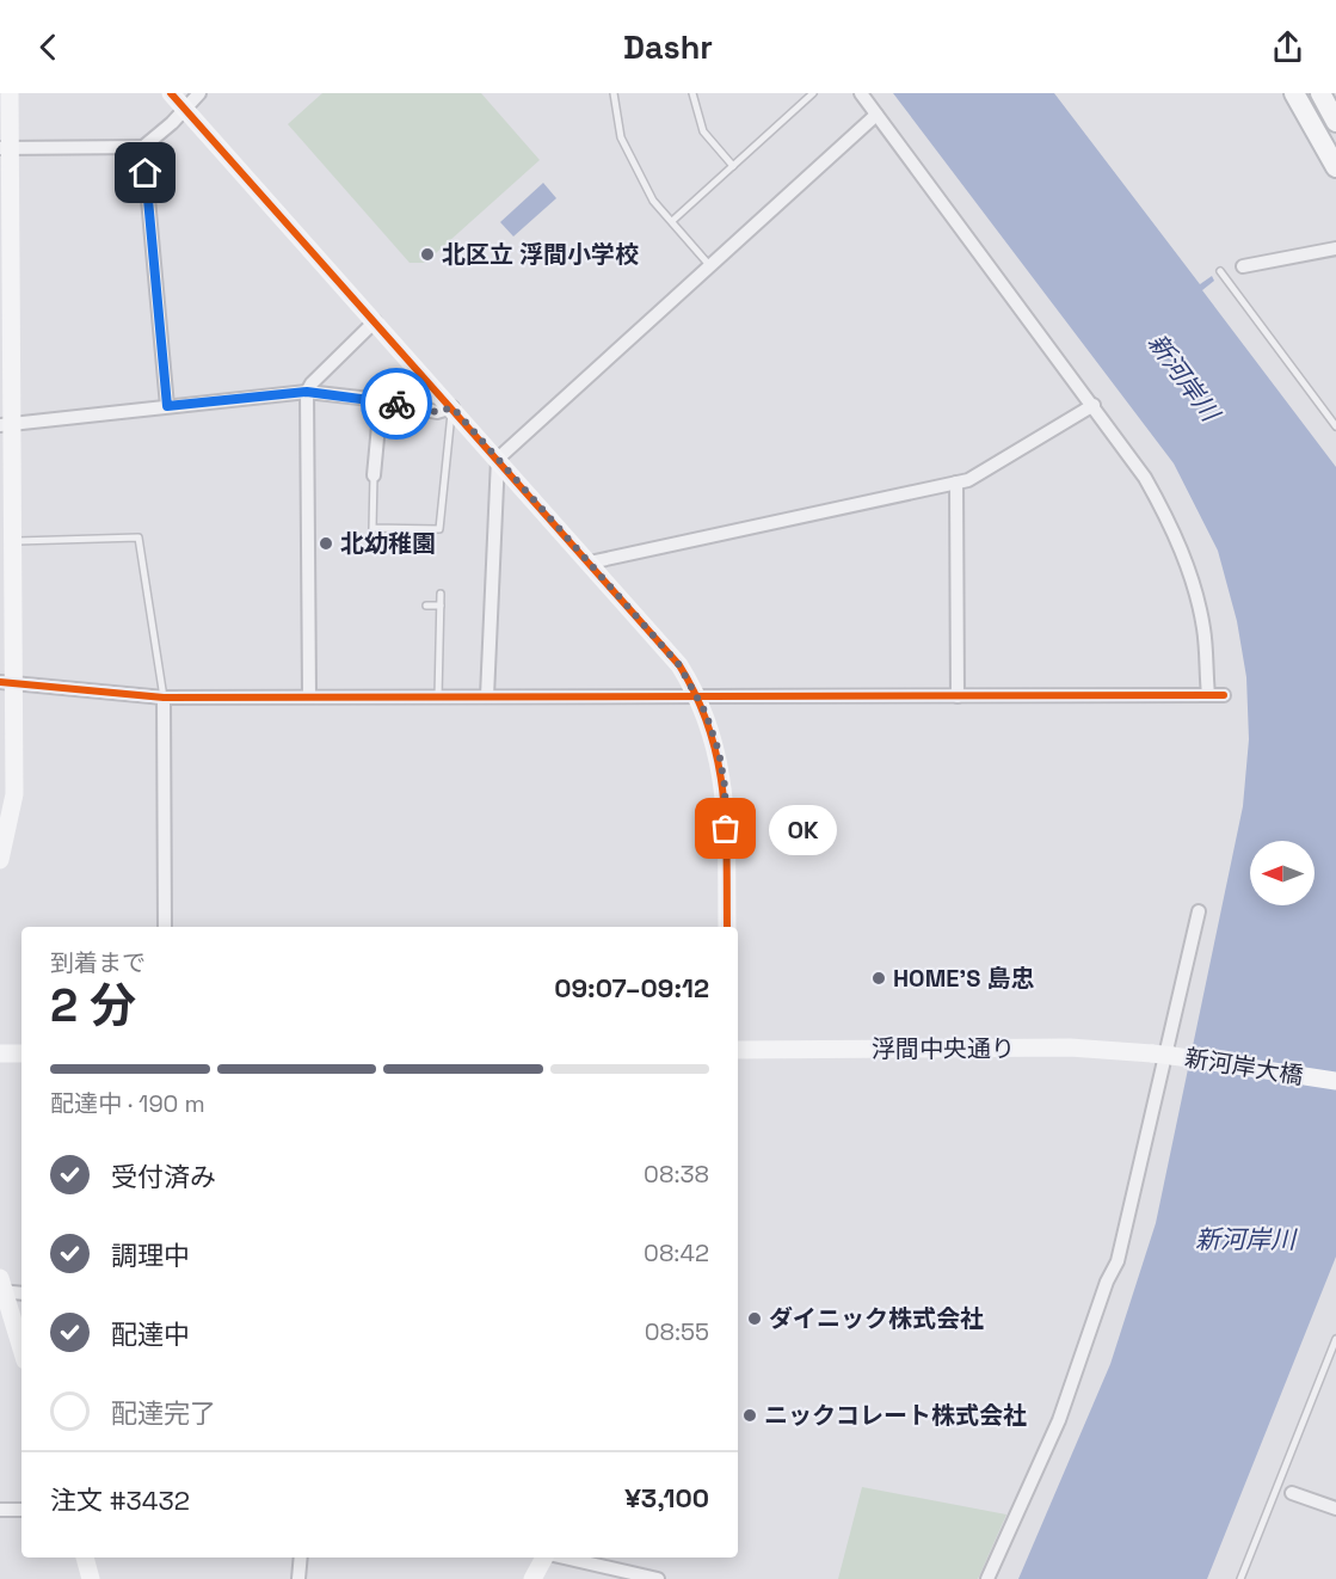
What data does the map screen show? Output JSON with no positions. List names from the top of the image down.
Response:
{
  "streets": {
    "street": ["浮間中央通り", "新河岸大橋"]
  },
  "crossings": [
    ["浮間中央通り", "新河岸大橋"]
  ],
  "water": ["新河岸川"],
  "places": [
    "北区立 浮間小学校",
    "北幼稚園",
    "OK",
    "HOME'S 島忠",
    "ダイニック株式会社",
    "ニックコレート株式会社"
  ],
  "north": "left",
  "page": {
    "header": "Dashr",
    "bubble": "OK",
    "heading": ["2 分", "到着まで", "09:07–09:12"],
    "panel": ["注文 #3432", "¥3,100"],
    "bar": "配達中 · 190 m",
    "list": [
      ["受付済み", "08:38"],
      ["調理中", "08:42"],
      ["配達中", "08:55"],
      "配達完了"
    ]
  }
}
